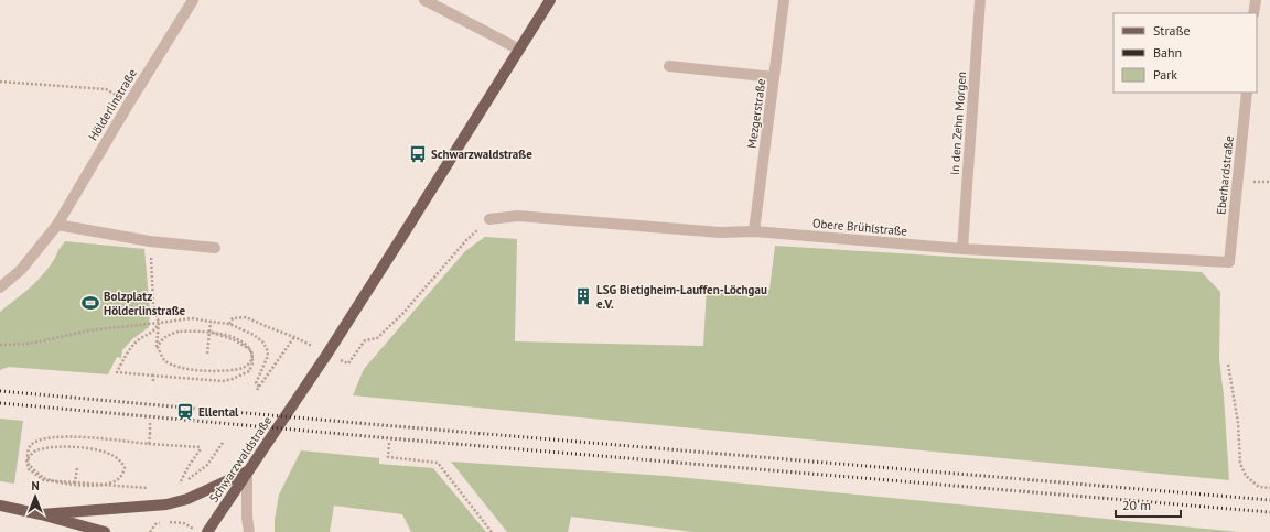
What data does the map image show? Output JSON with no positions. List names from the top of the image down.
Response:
{
  "streets": {
    "main road": ["Schwarzwaldstraße"],
    "street": [
      "Hölderlinstraße",
      "Mezgerstraße",
      "In den Zehn Morgen",
      "Eberhardstraße",
      "Obere Brühlstraße"
    ]
  },
  "crossings": [
    ["Mezgerstraße", "Obere Brühlstraße"],
    ["In den Zehn Morgen", "Obere Brühlstraße"],
    ["Eberhardstraße", "Obere Brühlstraße"]
  ],
  "places": {
    "bus stop": ["Schwarzwaldstraße"],
    "building": ["LSG Bietigheim-Lauffen-Löchgau e.V."],
    "sports": ["Bolzplatz Hölderlinstraße"],
    "station": ["Ellental"]
  },
  "legend": ["Straße", "Bahn", "Park"],
  "scale_bar": "20 m",
  "north": "top"
}
